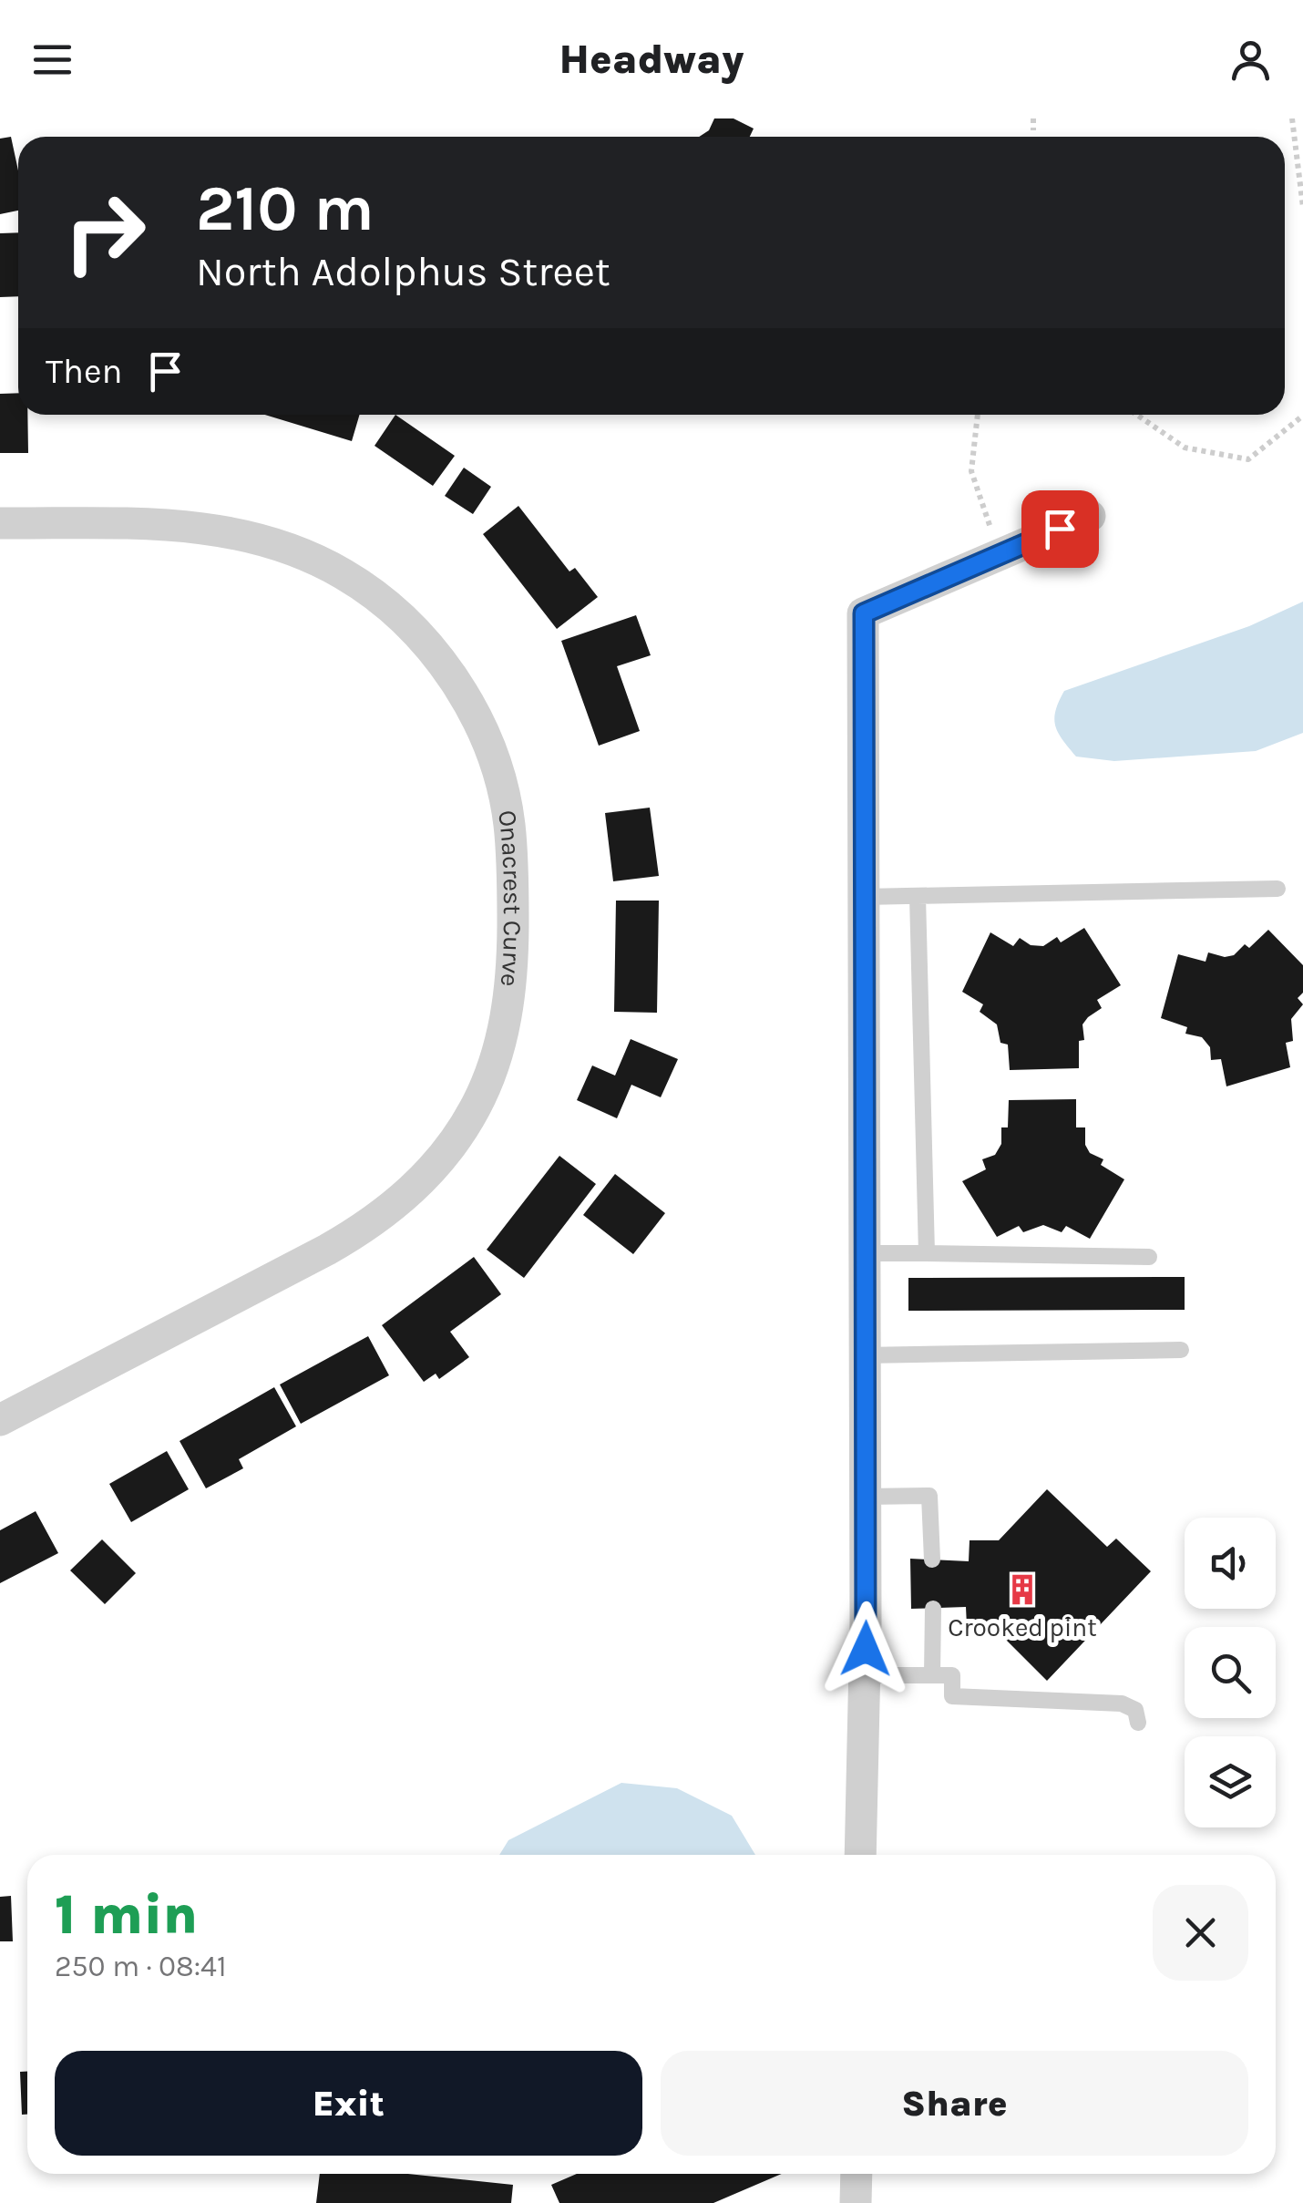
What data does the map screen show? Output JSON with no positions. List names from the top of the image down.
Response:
{
  "streets": {
    "street": ["Onacrest Curve"]
  },
  "places": {
    "building": ["Crooked pint"]
  },
  "page": {
    "header": "Headway",
    "turn": ["210 m", "North Adolphus Street"],
    "then": "Then",
    "heading": ["1 min", "250 m · 08:41"],
    "buttons": ["Exit", "Share"]
  }
}
